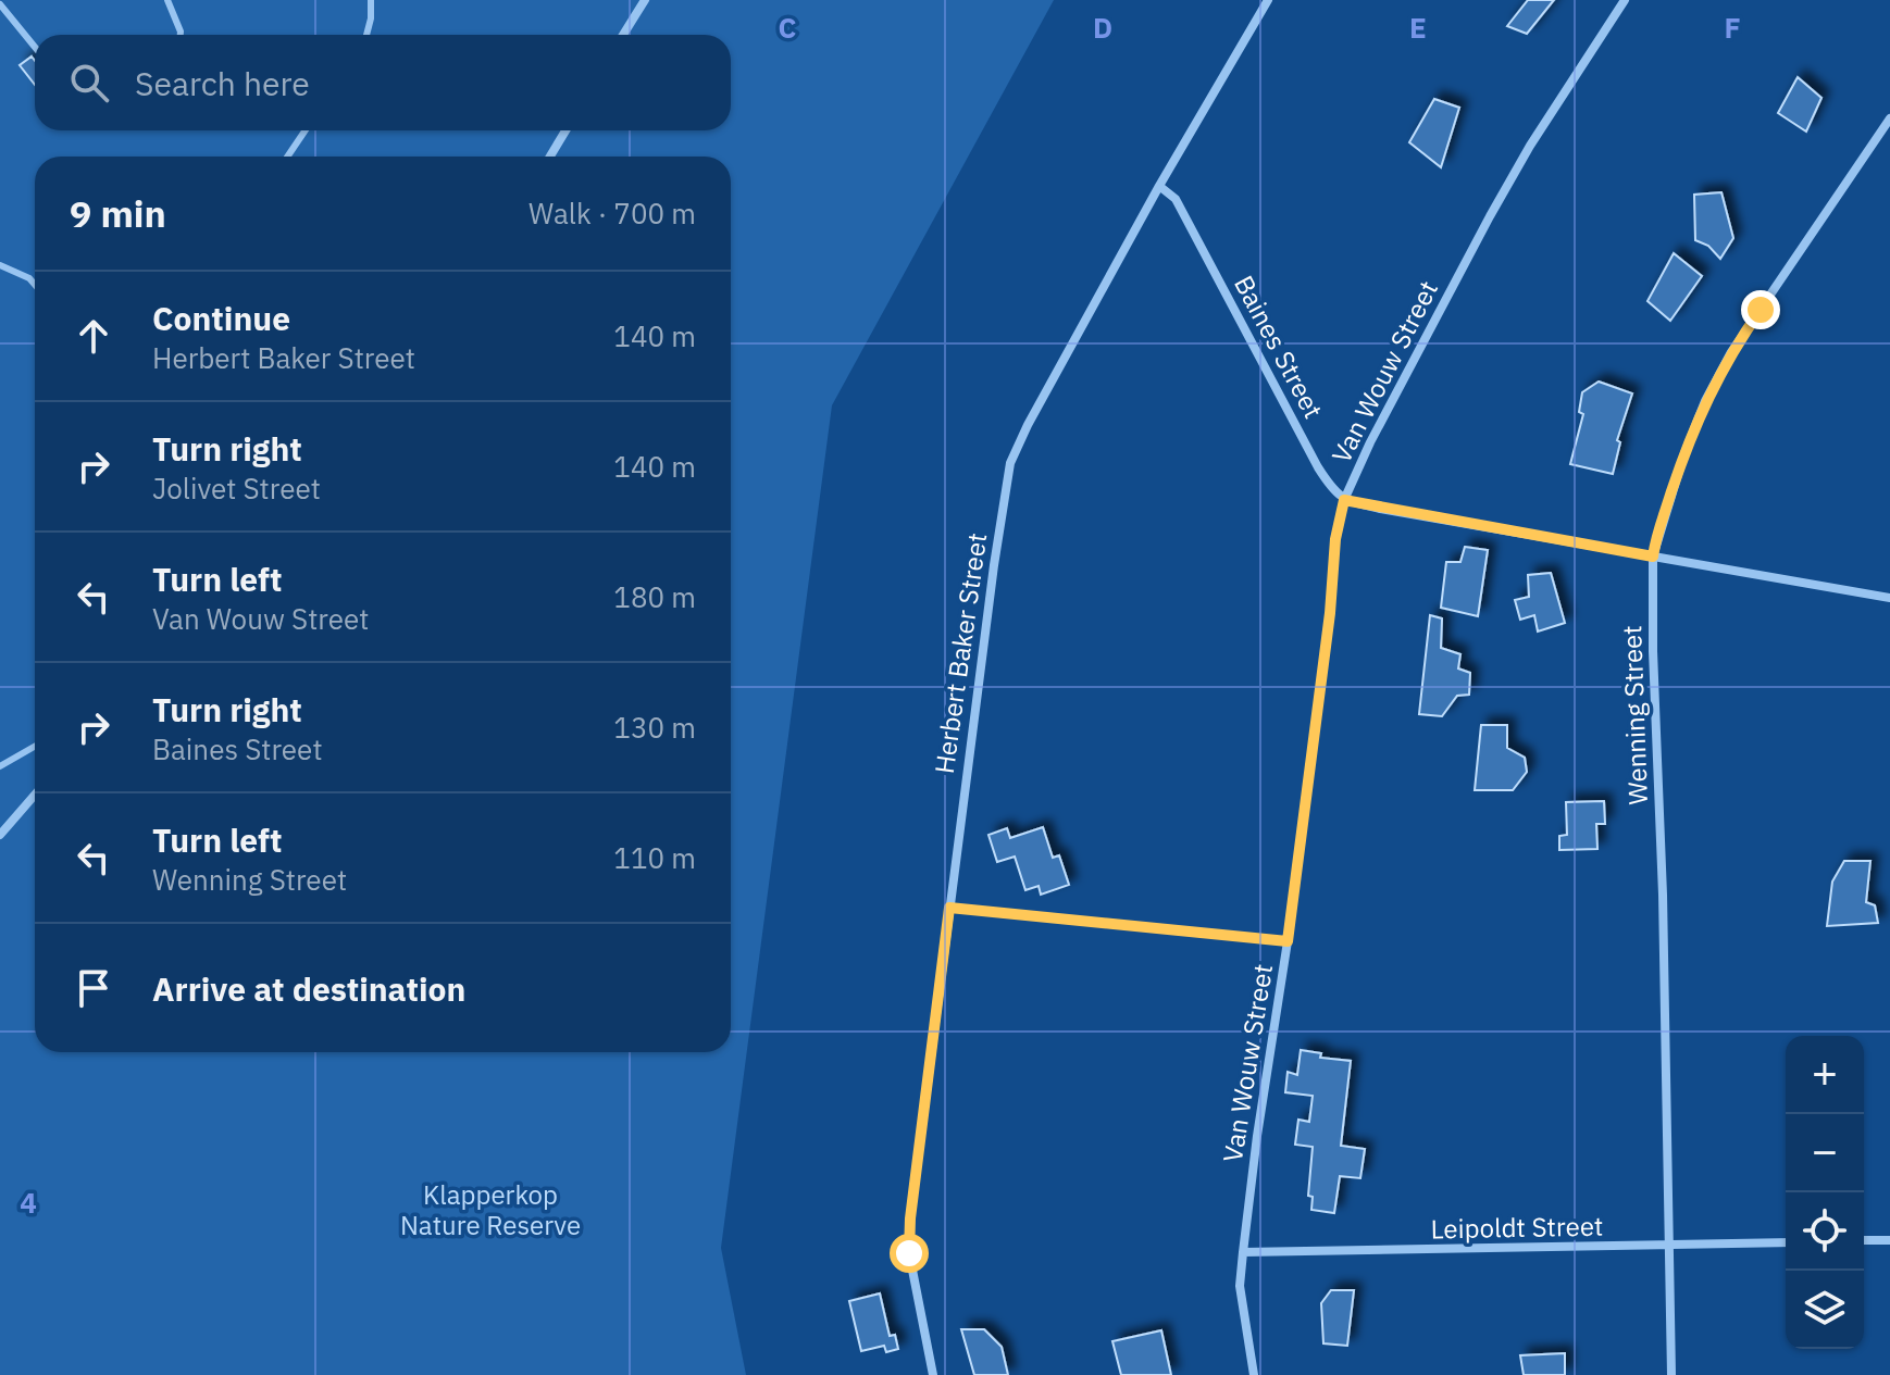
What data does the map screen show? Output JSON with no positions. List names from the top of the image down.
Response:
{
  "streets": {
    "street": [
      "Baines Street",
      "Van Wouw Street",
      "Herbert Baker Street",
      "Wenning Street",
      "Leipoldt Street"
    ]
  },
  "crossings": [
    ["Baines Street", "Van Wouw Street"],
    ["Baines Street", "Herbert Baker Street"],
    ["Van Wouw Street", "Leipoldt Street"],
    ["Wenning Street", "Leipoldt Street"]
  ],
  "parks": ["Klapperkop Nature Reserve"],
  "page": {
    "search": "Search here",
    "heading": ["9 min", "Walk · 700 m"],
    "list": [
      ["Continue", "Herbert Baker Street", "140 m"],
      ["Turn right", "Jolivet Street", "140 m"],
      ["Turn left", "Van Wouw Street", "180 m"],
      ["Turn right", "Baines Street", "130 m"],
      ["Turn left", "Wenning Street", "110 m"],
      "Arrive at destination"
    ],
    "map_buttons": ["+", "−"]
  },
  "grid": {
    "columns": [
      "C",
      "D",
      "E",
      "F"
    ],
    "rows": ["4"]
  }
}
